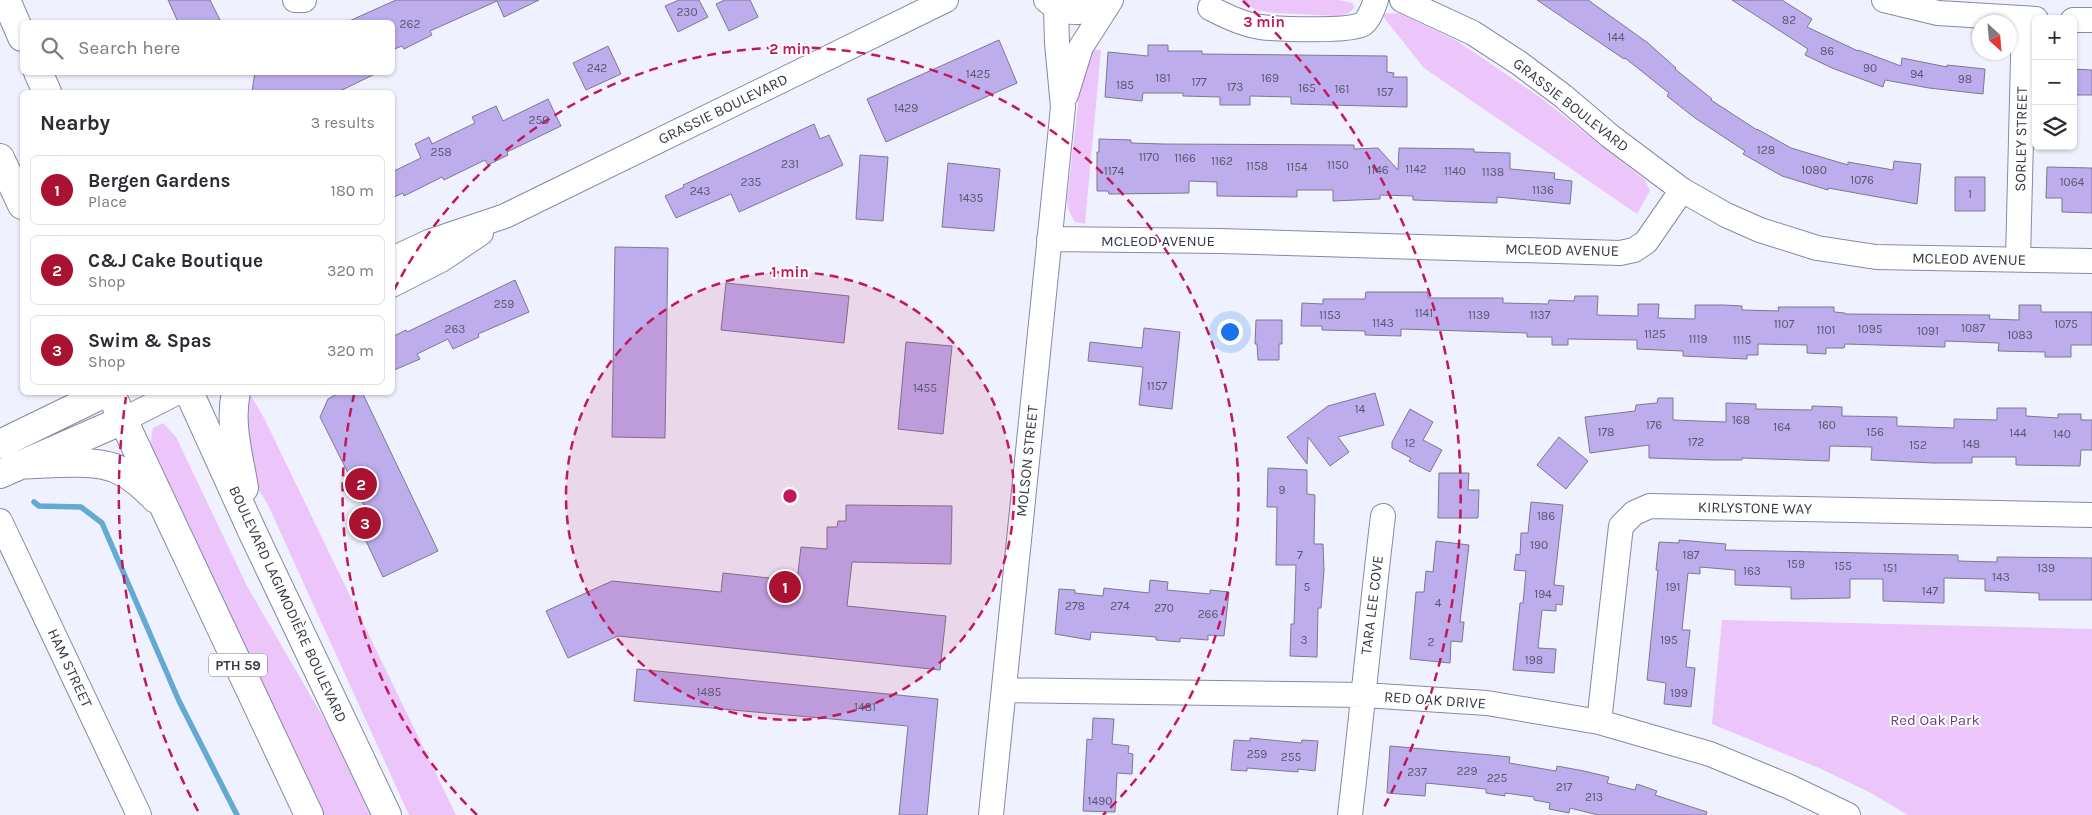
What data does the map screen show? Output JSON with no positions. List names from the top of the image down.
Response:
{
  "streets": {
    "main road": ["BOULEVARD LAGIMODIÈRE BOULEVARD", "PTH 59"],
    "street": [
      "GRASSIE BOULEVARD",
      "SORLEY STREET",
      "MCLEOD AVENUE",
      "MOLSON STREET",
      "KIRLYSTONE WAY",
      "TARA LEE COVE",
      "HAM STREET",
      "RED OAK DRIVE"
    ]
  },
  "crossings": [
    ["GRASSIE BOULEVARD", "MCLEOD AVENUE"],
    ["SORLEY STREET", "MCLEOD AVENUE"],
    ["MCLEOD AVENUE", "MOLSON STREET"],
    ["MOLSON STREET", "RED OAK DRIVE"],
    ["KIRLYSTONE WAY", "RED OAK DRIVE"],
    ["TARA LEE COVE", "RED OAK DRIVE"]
  ],
  "parks": ["Red Oak Park"],
  "house_numbers": [
    "230",
    "82",
    "262",
    "144",
    "86",
    "242",
    "90",
    "1425",
    "94",
    "181",
    "169",
    "98",
    "177",
    "185",
    "173",
    "165",
    "161",
    "157",
    "1429",
    "250",
    "128",
    "258",
    "1170",
    "1166",
    "1162",
    "231",
    "1150",
    "1158",
    "1154",
    "1142",
    "1146",
    "1080",
    "1174",
    "1140",
    "1138",
    "1076",
    "235",
    "1064",
    "1136",
    "243",
    "1",
    "1435",
    "259",
    "1141",
    "1153",
    "1139",
    "1137",
    "1143",
    "1107",
    "1075",
    "1087",
    "263",
    "1095",
    "1101",
    "1091",
    "1125",
    "1083",
    "1119",
    "1115",
    "1157",
    "1455",
    "14",
    "168",
    "176",
    "160",
    "164",
    "178",
    "156",
    "144",
    "140",
    "172",
    "12",
    "148",
    "152",
    "9",
    "186",
    "190",
    "7",
    "187",
    "159",
    "155",
    "151",
    "139",
    "163",
    "143",
    "5",
    "191",
    "147",
    "194",
    "4",
    "278",
    "274",
    "270",
    "266",
    "3",
    "195",
    "2",
    "198",
    "1485",
    "199",
    "1481",
    "259",
    "255",
    "229",
    "237",
    "225",
    "217",
    "213",
    "1490"
  ],
  "north": "bottom right",
  "page": {
    "map_buttons": ["+", "−"],
    "search": "Search here",
    "heading": ["Nearby", "3 results"],
    "list": [
      {
        "mark": "1",
        "name": "Bergen Gardens",
        "note": "Place",
        "value": "180 m"
      },
      {
        "mark": "2",
        "name": "C&J Cake Boutique",
        "note": "Shop",
        "value": "320 m"
      },
      {
        "mark": "3",
        "name": "Swim & Spas",
        "note": "Shop",
        "value": "320 m"
      }
    ],
    "pins": ["2", "3", "1"]
  },
  "rings": ["3 min", "2 min", "1 min"]
}
